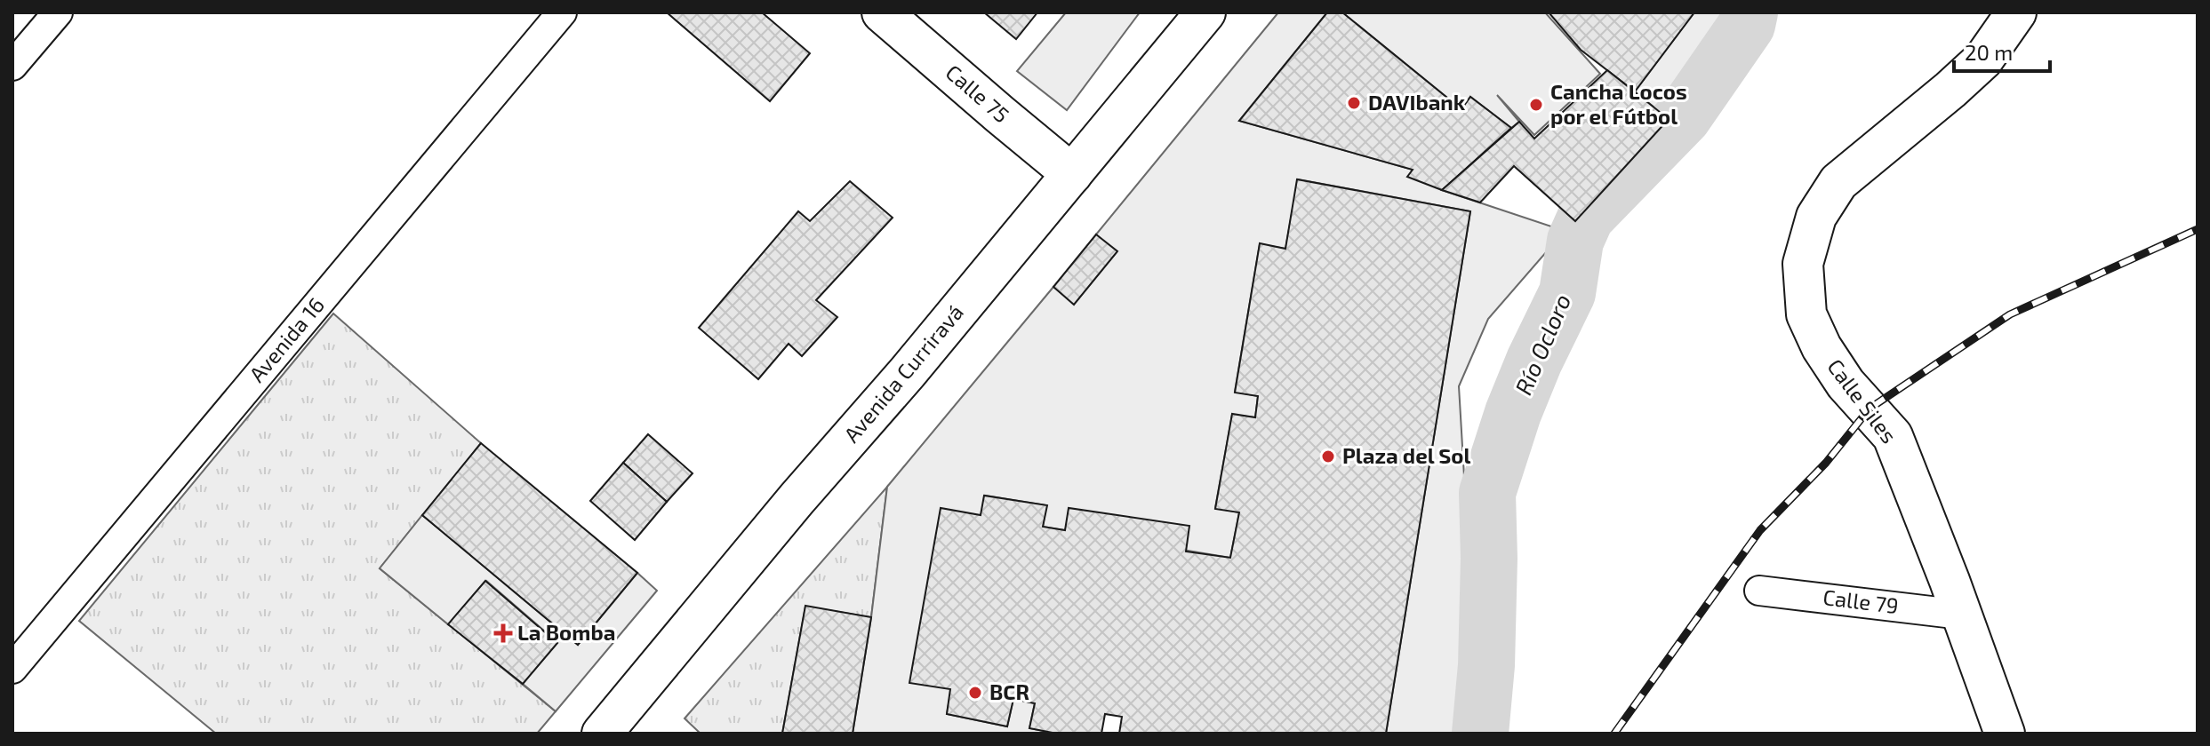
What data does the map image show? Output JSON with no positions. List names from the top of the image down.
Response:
{
  "streets": {
    "main road": ["Calle 75", "Avenida Curriravá", "Calle Siles"],
    "street": ["Avenida 16", "Calle 79"]
  },
  "crossings": [
    ["Calle 75", "Avenida Curriravá"],
    ["Calle Siles", "Calle 79"]
  ],
  "water": ["Río Ocloro"],
  "places": {
    "other": [
      "DAVIbank",
      "Cancha Locos por el Fútbol",
      "Plaza del Sol",
      "BCR"
    ],
    "health": ["La Bomba"]
  },
  "scale_bar": "20 m"
}
